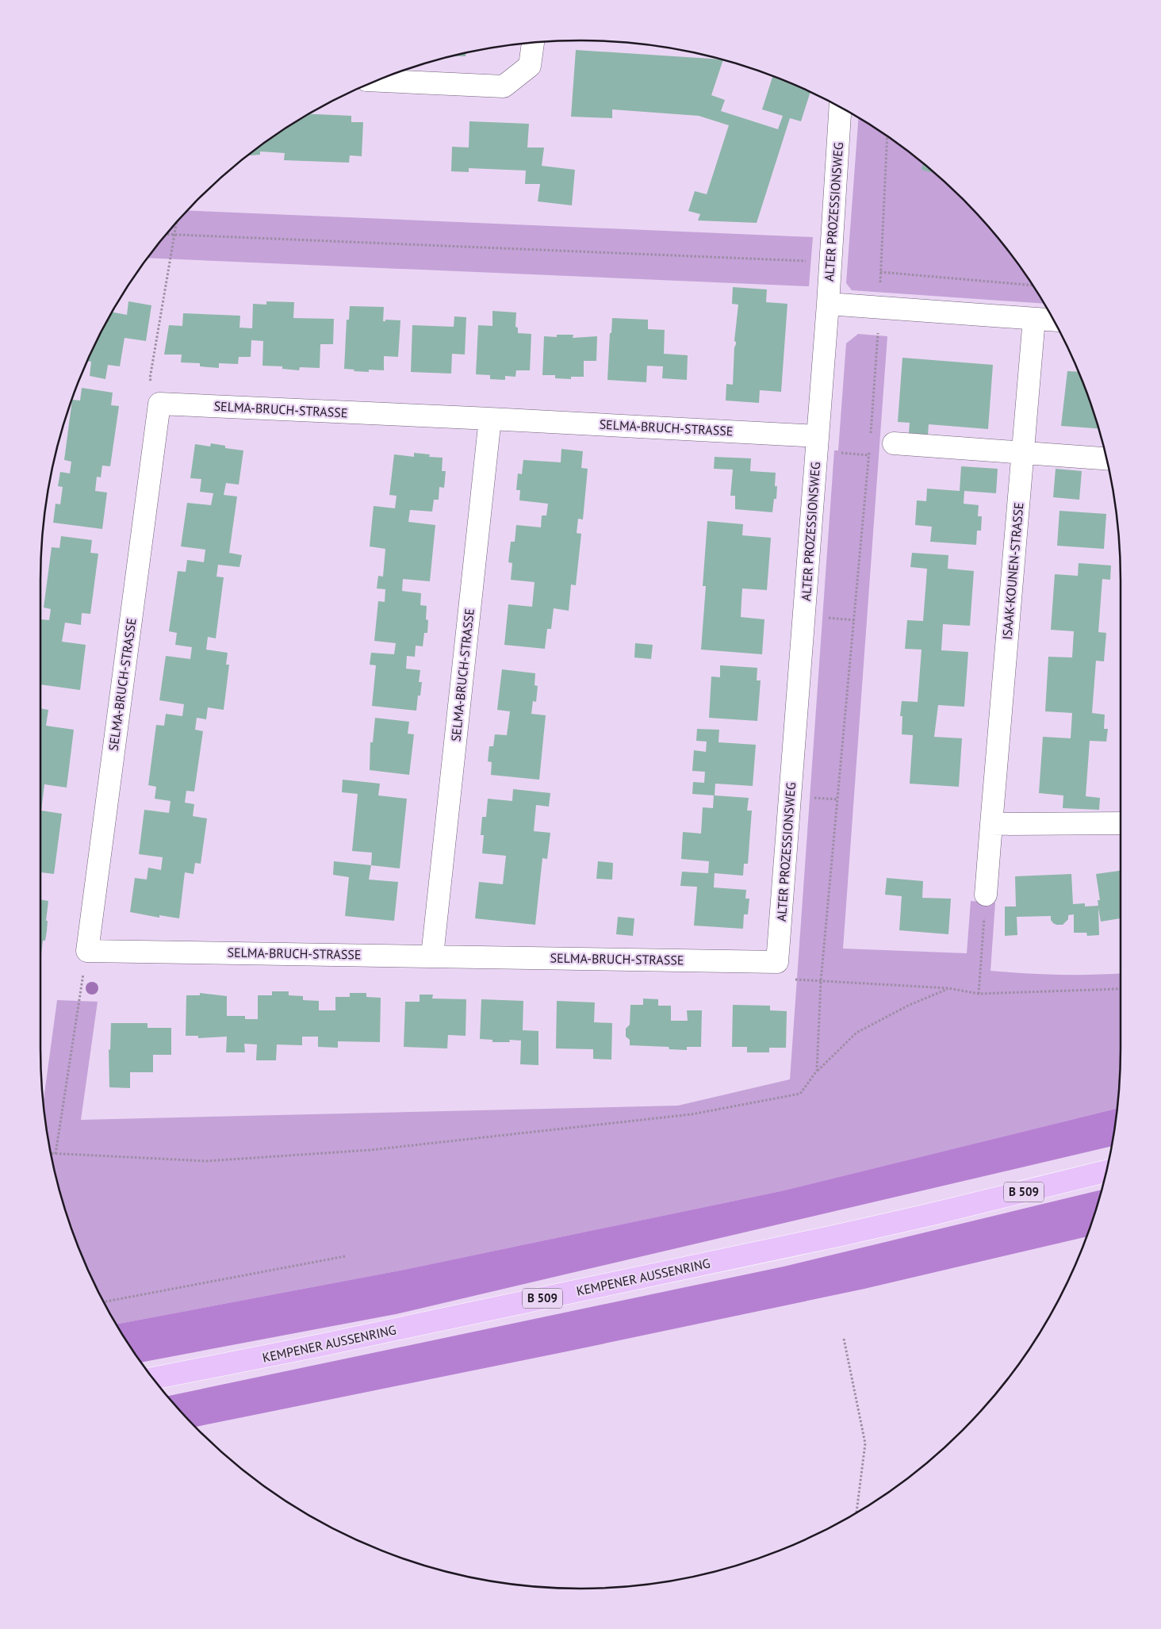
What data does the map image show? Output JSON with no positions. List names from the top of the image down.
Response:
{
  "streets": {
    "main road": ["B 509", "KEMPENER AUSSENRING"],
    "street": ["ALTER PROZESSIONSWEG", "SELMA-BRUCH-STRASSE", "ISAAK-KOUNEN-STRASSE"]
  },
  "crossings": [
    ["ALTER PROZESSIONSWEG", "SELMA-BRUCH-STRASSE"]
  ]
}
